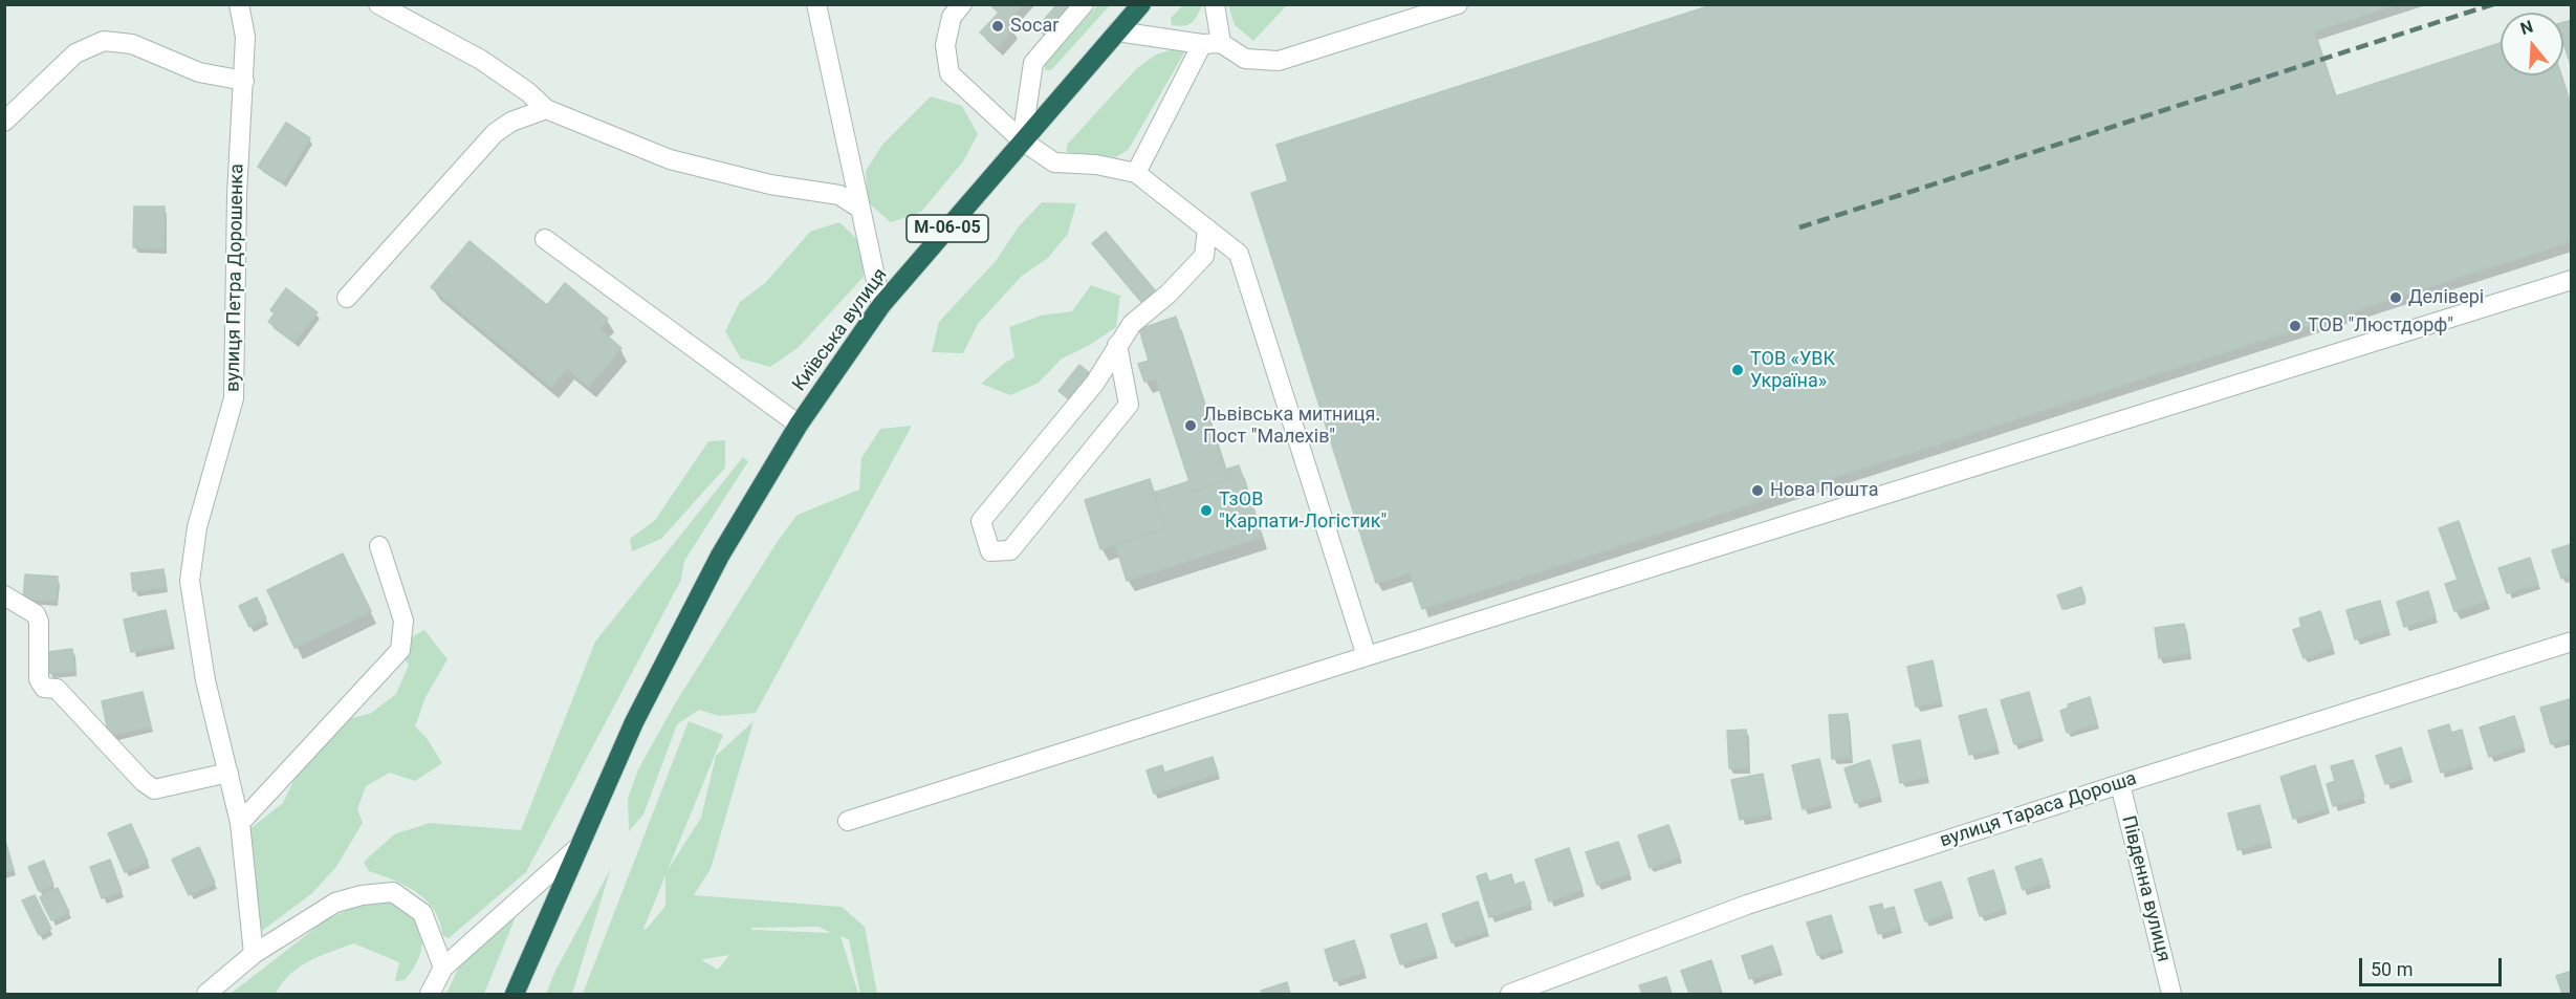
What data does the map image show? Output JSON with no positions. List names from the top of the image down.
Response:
{
  "streets": {
    "highway": ["М-06-05", "Київська вулиця"],
    "street": ["вулиця Петра Дорошенка", "вулиця Тараса Дороша", "Південна вулиця"]
  },
  "crossings": [
    ["вулиця Тараса Дороша", "Південна вулиця"]
  ],
  "places": [
    "Socar",
    "Делівері",
    "ТОВ \"Люстдорф\"",
    "ТОВ «УВК Україна»",
    "Львівська митниця. Пост \"Малехів\"",
    "Нова Пошта",
    "ТзОВ \"Карпати-Логістик\""
  ],
  "scale_bar": "50 m",
  "north": "top"
}
